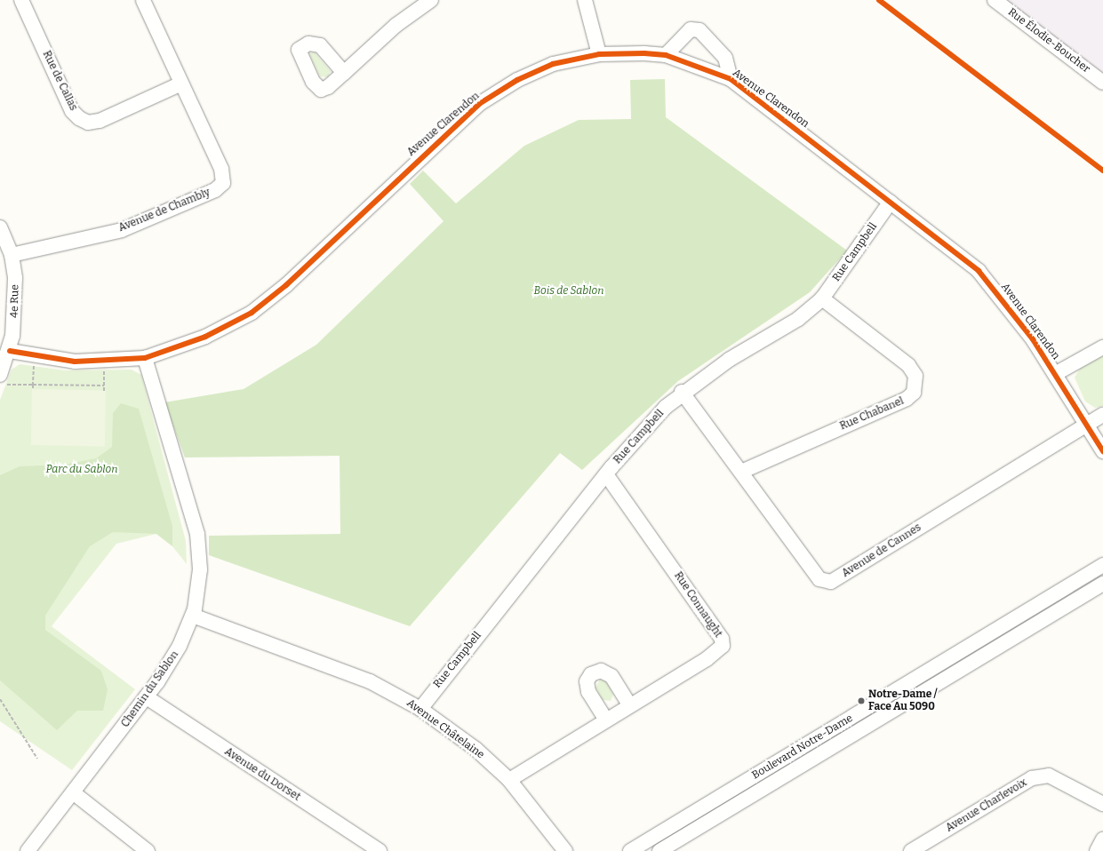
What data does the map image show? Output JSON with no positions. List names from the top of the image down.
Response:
{
  "streets": {
    "street": [
      "Rue Élodie-Boucher",
      "Rue de Callas",
      "Avenue Clarendon",
      "Avenue de Chambly",
      "Rue Campbell",
      "4e Rue",
      "Rue Chabanel",
      "Avenue de Cannes",
      "Rue Connaught",
      "Chemin du Sablon",
      "Avenue Châtelaine",
      "Boulevard Notre-Dame",
      "Avenue du Dorset",
      "Avenue Charlevoix"
    ]
  },
  "crossings": [
    ["Rue de Callas", "Avenue de Chambly"],
    ["Avenue Clarendon", "Rue Campbell"],
    ["Avenue Clarendon", "4e Rue"],
    ["Avenue Clarendon", "Avenue de Cannes"],
    ["Avenue Clarendon", "Chemin du Sablon"],
    ["Avenue de Chambly", "4e Rue"],
    ["Rue Campbell", "Rue Chabanel"],
    ["Rue Campbell", "Avenue de Cannes"],
    ["Rue Campbell", "Rue Connaught"],
    ["Rue Campbell", "Avenue Châtelaine"],
    ["Rue Chabanel", "Avenue de Cannes"],
    ["Rue Connaught", "Avenue Châtelaine"],
    ["Chemin du Sablon", "Avenue Châtelaine"],
    ["Chemin du Sablon", "Avenue du Dorset"]
  ],
  "parks": ["Bois de Sablon", "Parc du Sablon"],
  "places": ["Notre-Dame / Face Au 5090"]
}
